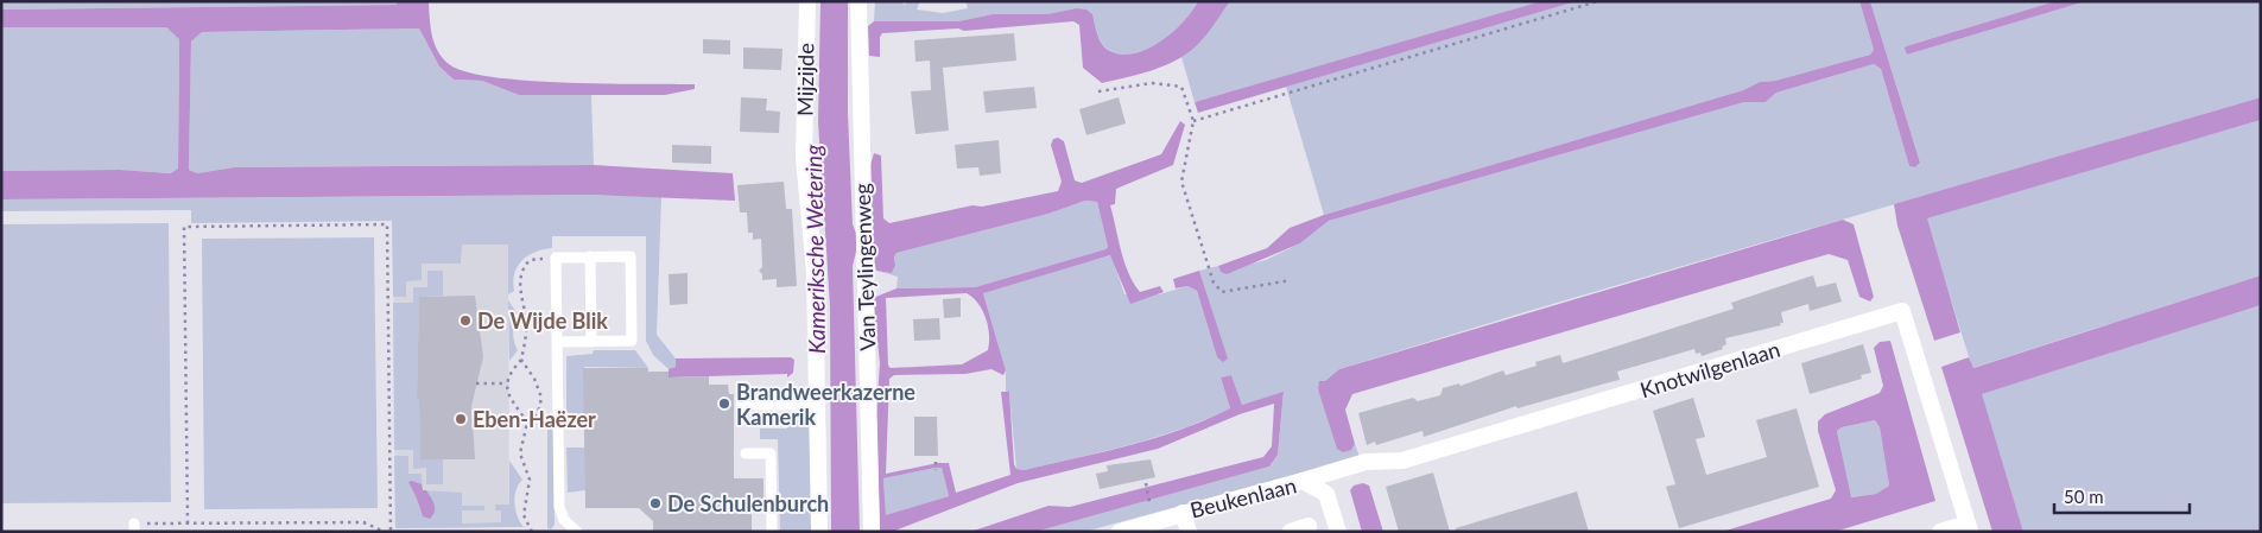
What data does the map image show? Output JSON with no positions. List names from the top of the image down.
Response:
{
  "streets": {
    "street": [
      "Mijzijde",
      "Van Teylingenweg",
      "Knotwilgenlaan",
      "Beukenlaan"
    ]
  },
  "crossings": [
    ["Knotwilgenlaan", "Beukenlaan"]
  ],
  "water": ["Kameriksche Wetering"],
  "places": [
    "De Wijde Blik",
    "Brandweerkazerne Kamerik",
    "Eben-Haëzer",
    "De Schulenburch"
  ],
  "scale_bar": "50 m"
}
